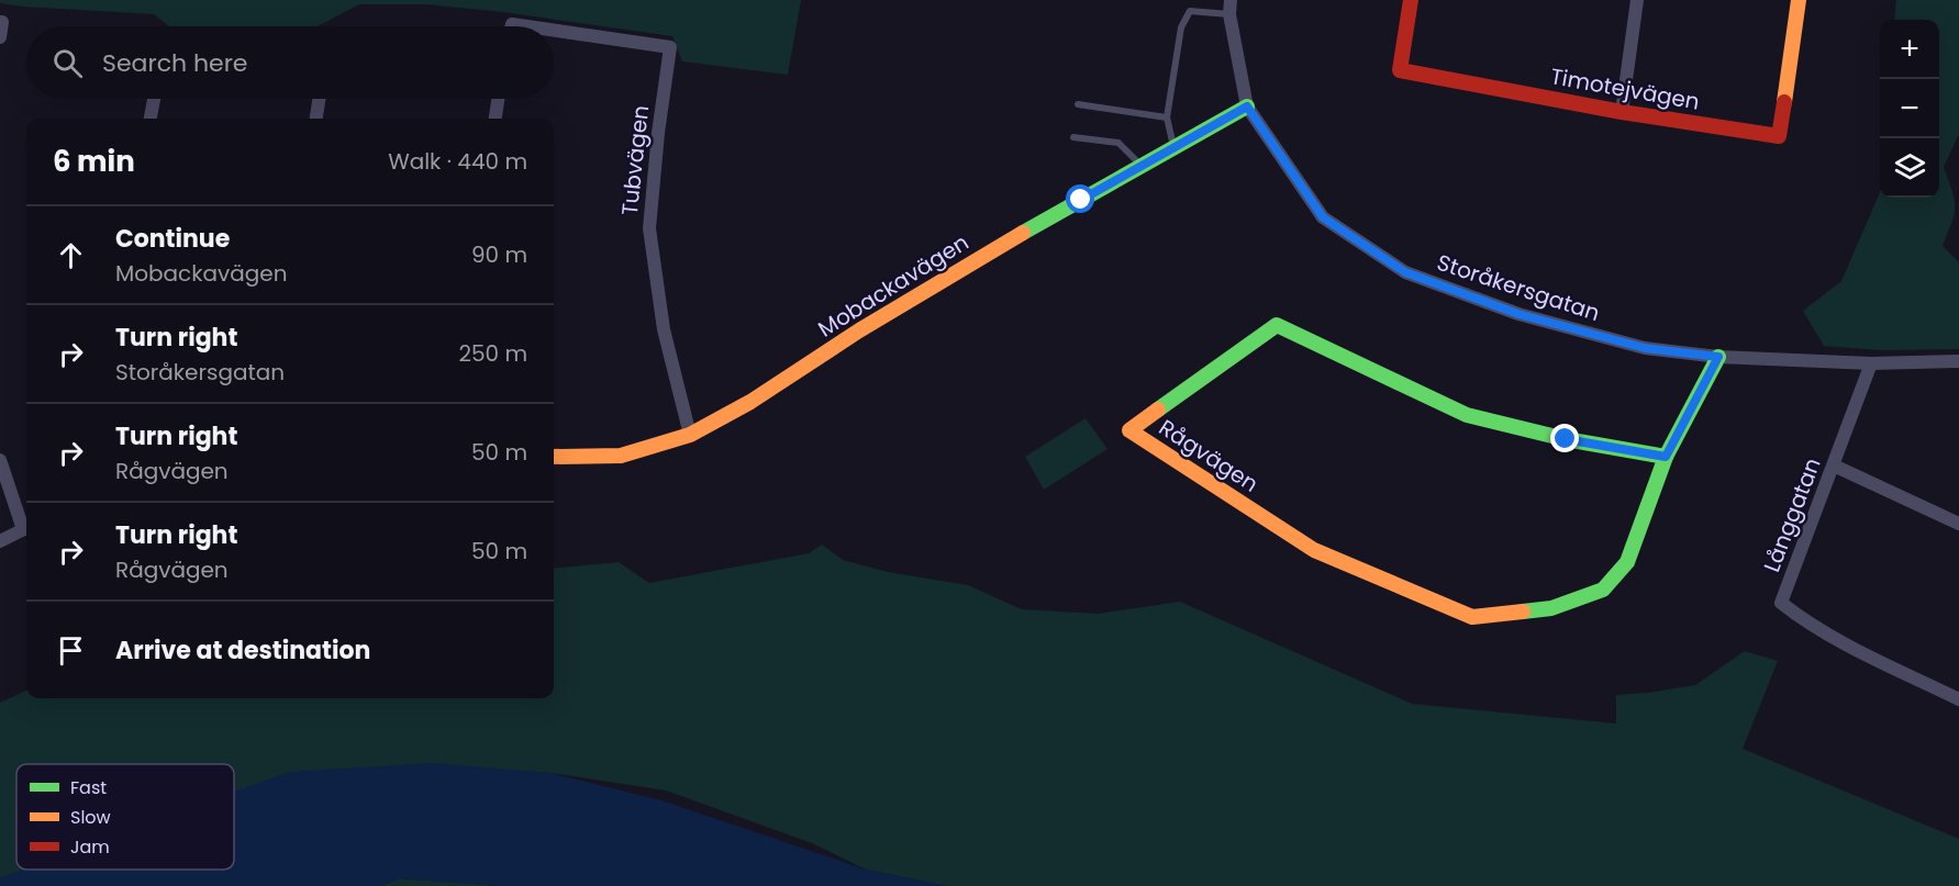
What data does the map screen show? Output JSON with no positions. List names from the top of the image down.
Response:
{
  "streets": {
    "street": [
      "Timotejvägen",
      "Tubvägen",
      "Mobackavägen",
      "Storåkersgatan",
      "Rågvägen",
      "Långgatan"
    ]
  },
  "crossings": [
    ["Tubvägen", "Mobackavägen"],
    ["Mobackavägen", "Storåkersgatan"],
    ["Storåkersgatan", "Rågvägen"],
    ["Storåkersgatan", "Långgatan"]
  ],
  "legend": ["Fast", "Slow", "Jam"],
  "page": {
    "map_buttons": ["+", "−"],
    "search": "Search here",
    "heading": ["6 min", "Walk · 440 m"],
    "list": [
      ["Continue", "Mobackavägen", "90 m"],
      ["Turn right", "Storåkersgatan", "250 m"],
      ["Turn right", "Rågvägen", "50 m"],
      ["Turn right", "Rågvägen", "50 m"],
      "Arrive at destination"
    ]
  }
}
